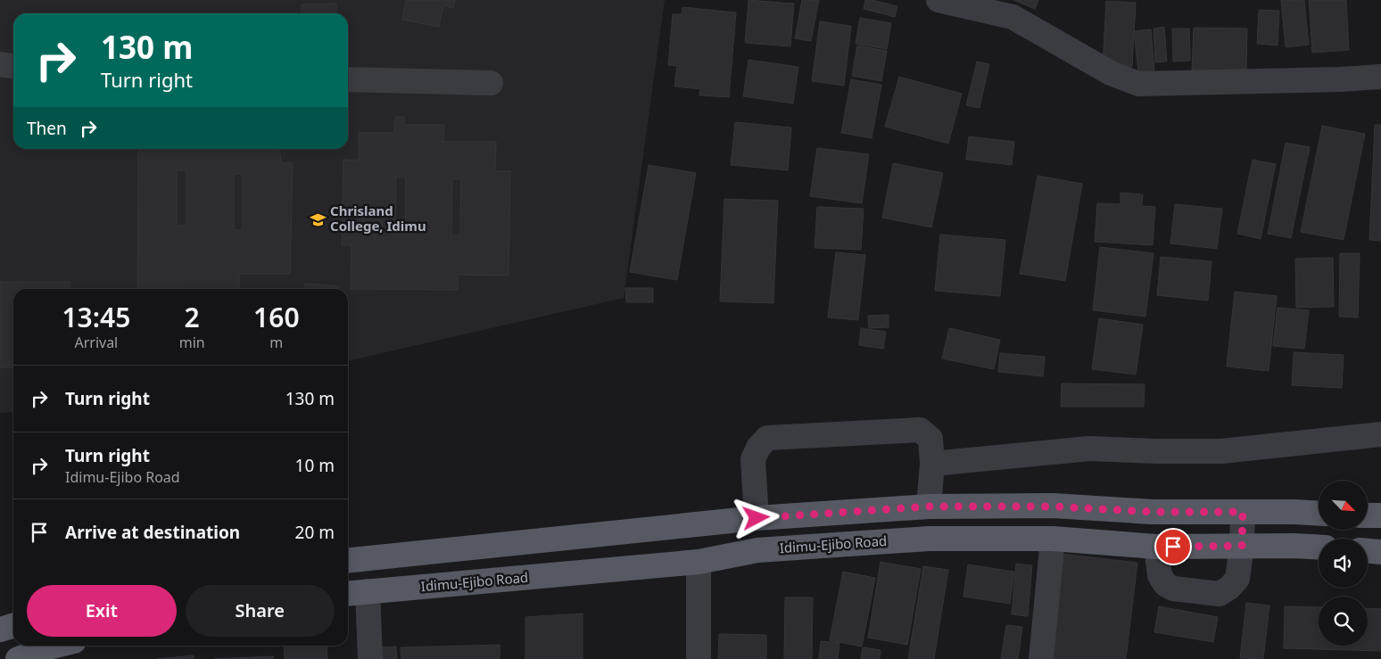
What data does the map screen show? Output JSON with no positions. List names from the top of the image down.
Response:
{
  "streets": {
    "main road": ["Idimu-Ejibo Road"]
  },
  "places": {
    "school or university": ["Chrisland College, Idimu"]
  },
  "north": "bottom right",
  "page": {
    "turn": ["130 m", "Turn right"],
    "then": "Then",
    "eta": [
      "13:45",
      "Arrival",
      "2",
      "min",
      "160",
      "m"
    ],
    "list": [
      {
        "name": "Turn right",
        "value": "130 m"
      },
      {
        "name": "Turn right",
        "note": "Idimu-Ejibo Road",
        "value": "10 m"
      },
      {
        "name": "Arrive at destination",
        "value": "20 m"
      }
    ],
    "buttons": ["Exit", "Share"]
  }
}
